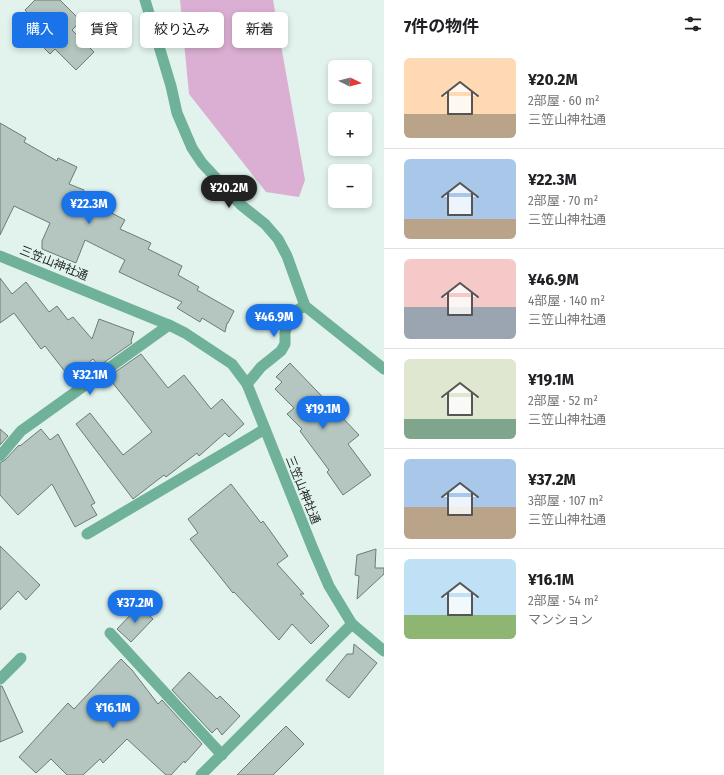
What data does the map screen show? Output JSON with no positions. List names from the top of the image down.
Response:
{
  "streets": {
    "street": ["三笠山神社通"]
  },
  "north": "right",
  "page": {
    "heading": "7件の物件",
    "chip": [
      "購入",
      "賃貸",
      "絞り込み",
      "新着"
    ],
    "list": [
      {
        "name": "¥20.2M",
        "note": "2部屋 · 60 m² · 三笠山神社通"
      },
      {
        "name": "¥22.3M",
        "note": "2部屋 · 70 m² · 三笠山神社通"
      },
      {
        "name": "¥46.9M",
        "note": "4部屋 · 140 m² · 三笠山神社通"
      },
      {
        "name": "¥19.1M",
        "note": "2部屋 · 52 m² · 三笠山神社通"
      },
      {
        "name": "¥37.2M",
        "note": "3部屋 · 107 m² · 三笠山神社通"
      },
      {
        "name": "¥16.1M",
        "note": "2部屋 · 54 m² · マンション"
      }
    ],
    "map_buttons": ["+", "−"],
    "price": [
      "¥20.2M",
      "¥22.3M",
      "¥46.9M",
      "¥32.1M",
      "¥19.1M",
      "¥37.2M",
      "¥16.1M"
    ]
  }
}
